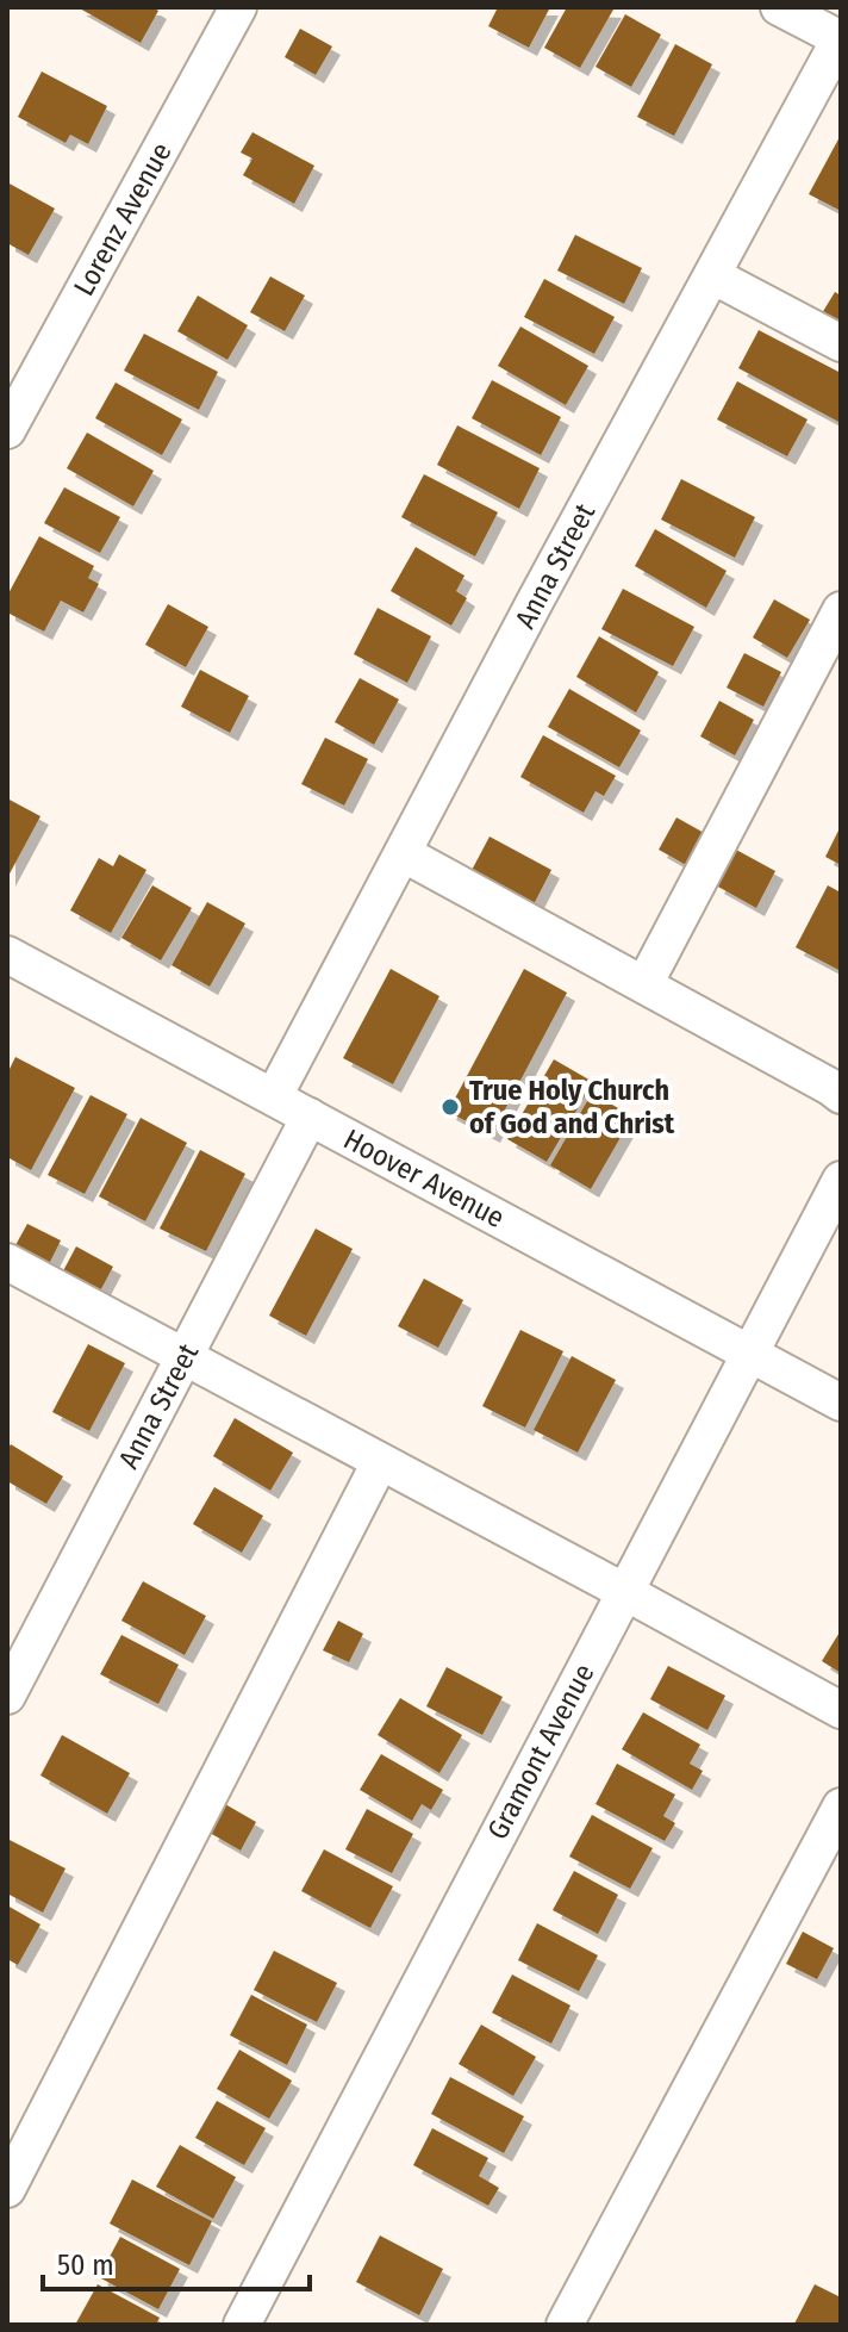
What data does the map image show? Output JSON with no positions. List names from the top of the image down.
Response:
{
  "streets": {
    "street": [
      "Lorenz Avenue",
      "Anna Street",
      "Hoover Avenue",
      "Gramont Avenue"
    ]
  },
  "crossings": [
    ["Anna Street", "Hoover Avenue"],
    ["Hoover Avenue", "Gramont Avenue"]
  ],
  "places": ["True Holy Church of God and Christ"],
  "scale_bar": "50 m"
}
